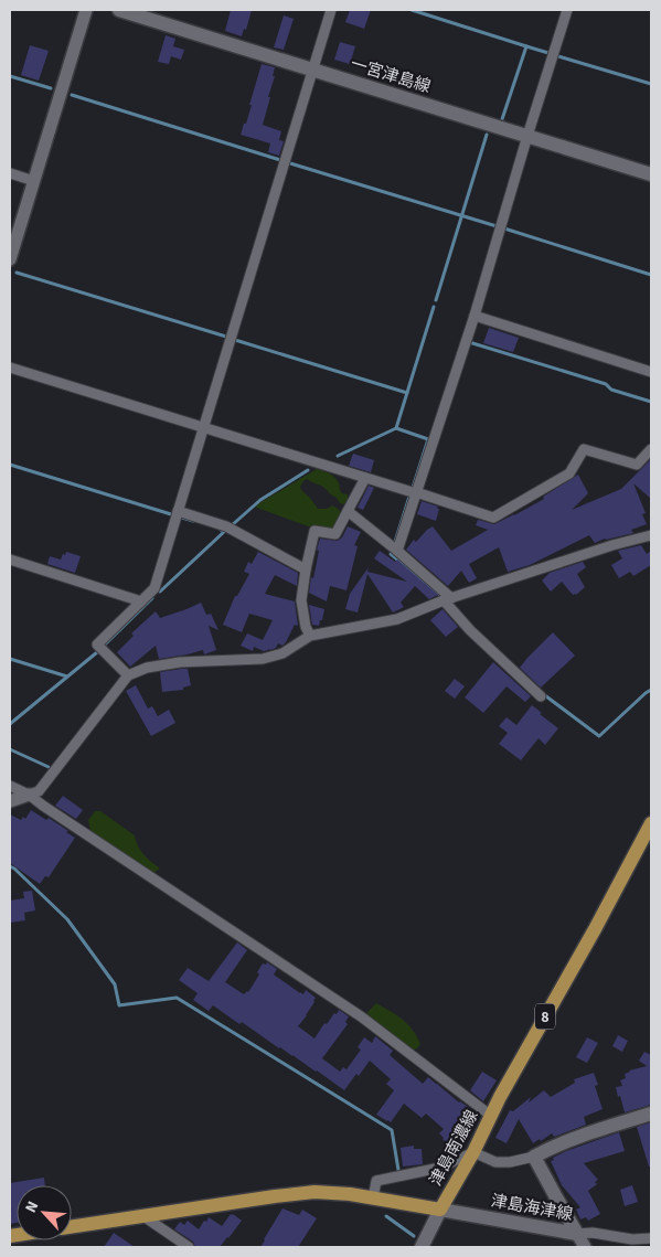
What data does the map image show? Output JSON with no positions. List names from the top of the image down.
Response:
{
  "streets": {
    "main road": [
      "一宮津島線",
      "8",
      "津島南濃線",
      "津島海津線"
    ]
  },
  "crossings": [
    ["津島南濃線", "津島海津線"]
  ],
  "north": "top left"
}
